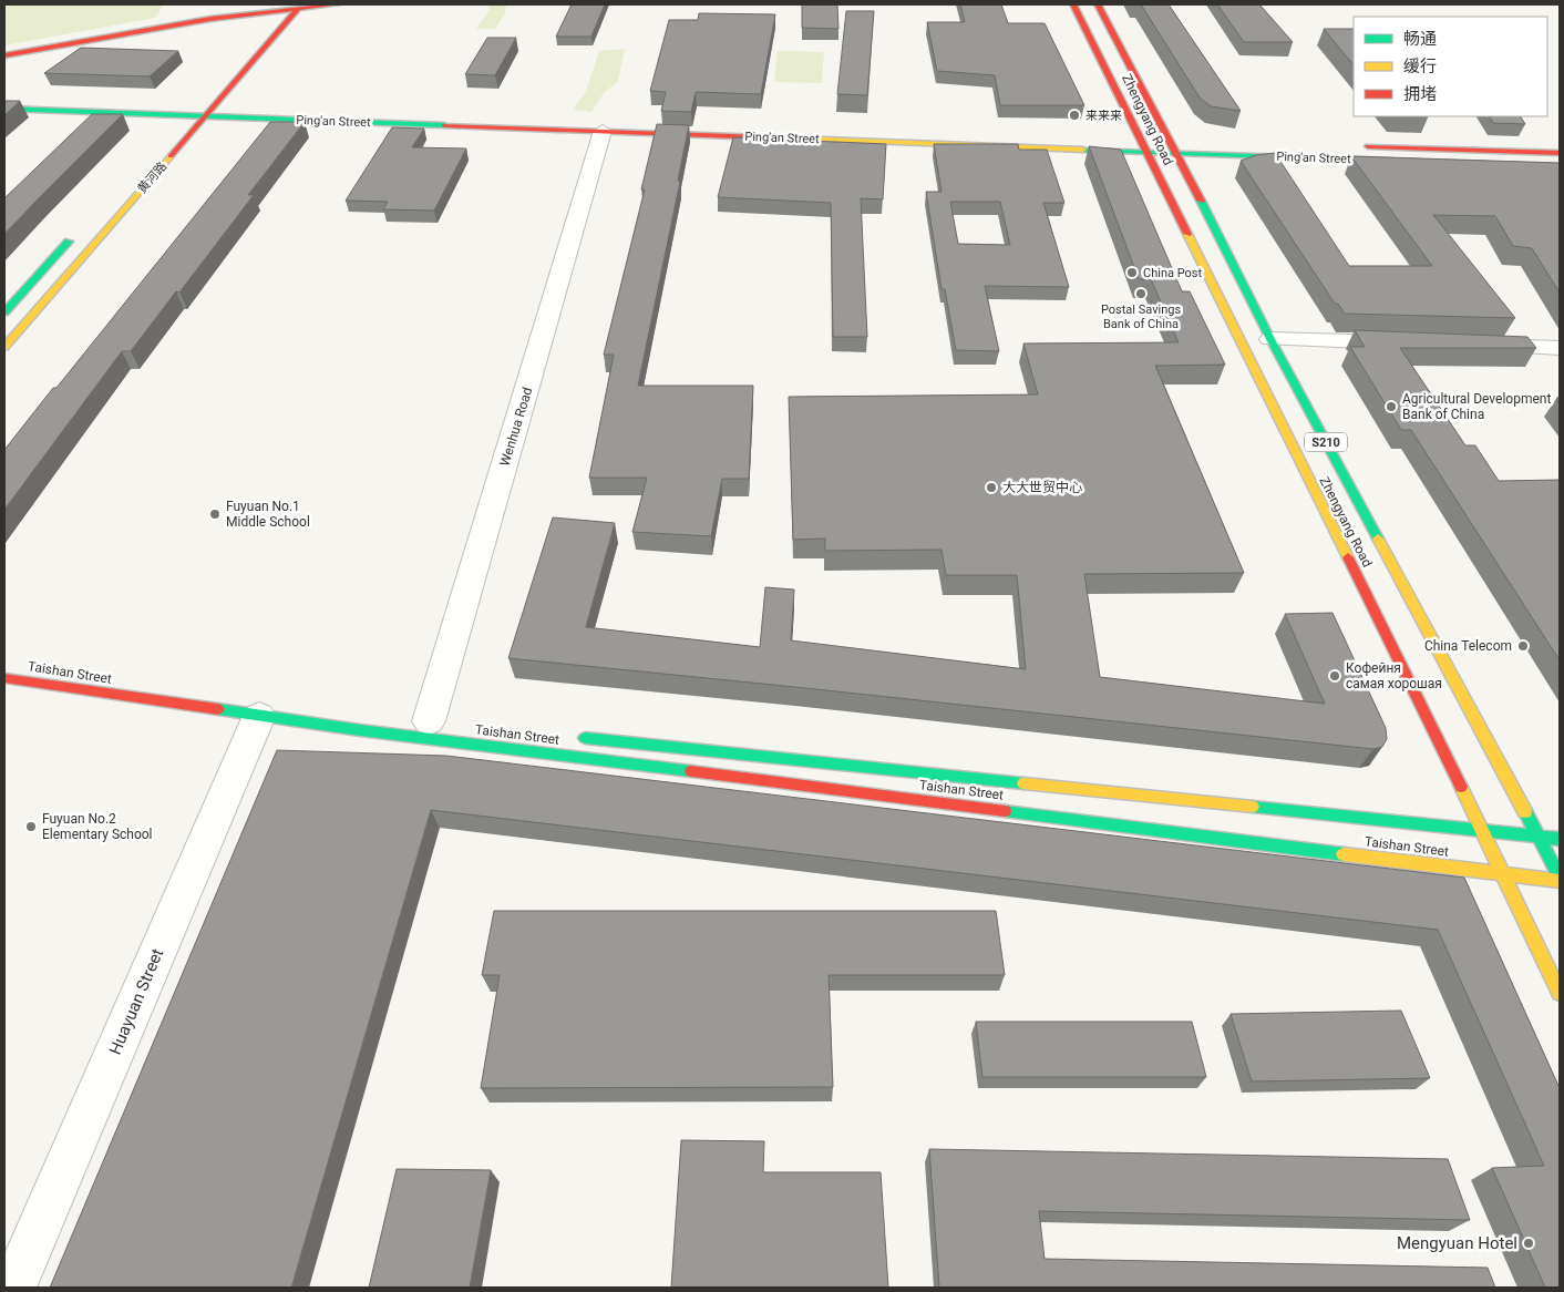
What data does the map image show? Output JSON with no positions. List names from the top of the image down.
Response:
{
  "streets": {
    "main road": [
      "Zhengyang Road",
      "Ping'an Street",
      "黄河路",
      "S210",
      "Taishan Street"
    ],
    "street": ["Wenhua Road", "Huayuan Street"]
  },
  "crossings": [
    ["Zhengyang Road", "Ping'an Street"],
    ["Zhengyang Road", "Taishan Street"],
    ["Ping'an Street", "黄河路"],
    ["Ping'an Street", "Wenhua Road"],
    ["Wenhua Road", "Taishan Street"],
    ["Taishan Street", "Huayuan Street"]
  ],
  "places": [
    "来来来",
    "China Post",
    "Postal Savings Bank of China",
    "Agricultural Development Bank of China",
    "大大世贸中心",
    "Fuyuan No.1 Middle School",
    "China Telecom",
    "Кофейня самая хорошая",
    "Fuyuan No.2 Elementary School",
    "Mengyuan Hotel"
  ],
  "legend": ["畅通", "缓行", "拥堵"]
}
